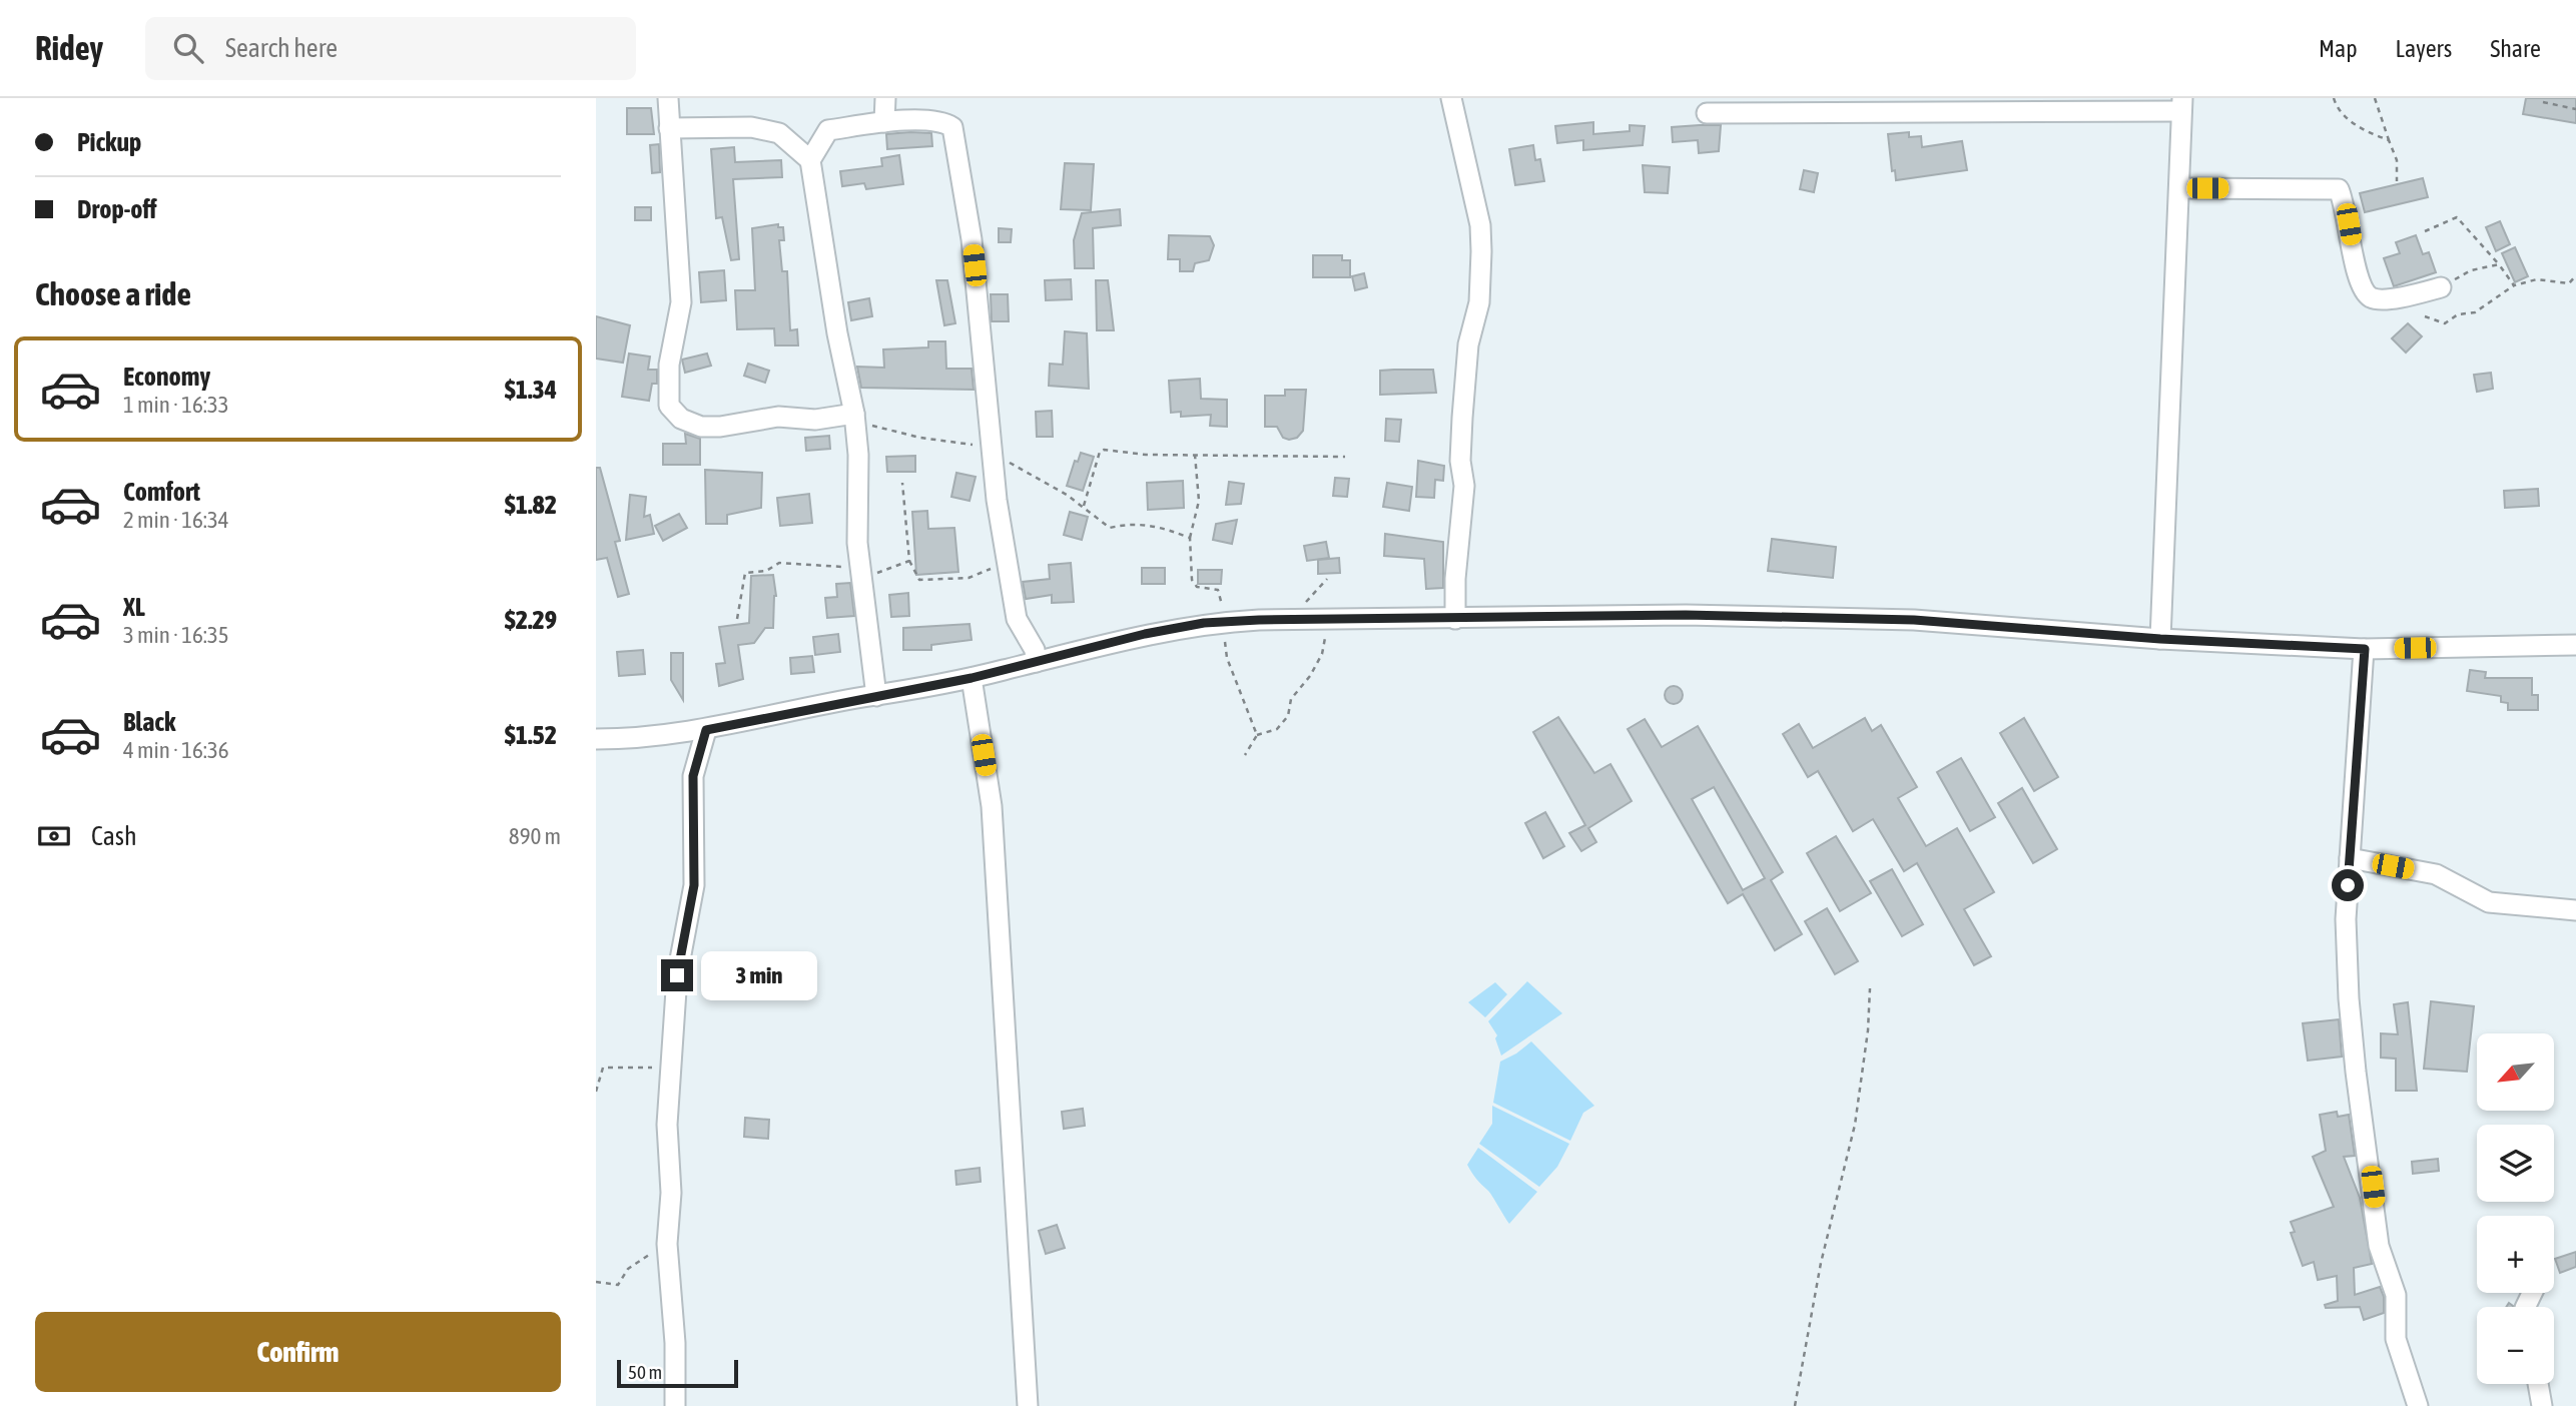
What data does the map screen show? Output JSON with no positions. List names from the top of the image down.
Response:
{
  "scale_bar": "50 m",
  "north": "bottom left",
  "page": {
    "header": "Ridey",
    "search": "Search here",
    "nav": ["Map", "Layers", "Share"],
    "banner": ["Pickup", "Drop-off"],
    "heading": "Choose a ride",
    "list": [
      {
        "name": "Economy",
        "note": "1 min · 16:33",
        "value": "$1.34"
      },
      {
        "name": "Comfort",
        "note": "2 min · 16:34",
        "value": "$1.82"
      },
      {
        "name": "XL",
        "note": "3 min · 16:35",
        "value": "$2.29"
      },
      {
        "name": "Black",
        "note": "4 min · 16:36",
        "value": "$1.52"
      }
    ],
    "pay": ["Cash", "890 m"],
    "bubble": "3 min",
    "map_buttons": ["+", "−"],
    "buttons": "Confirm",
    "scale": "50 m"
  }
}
